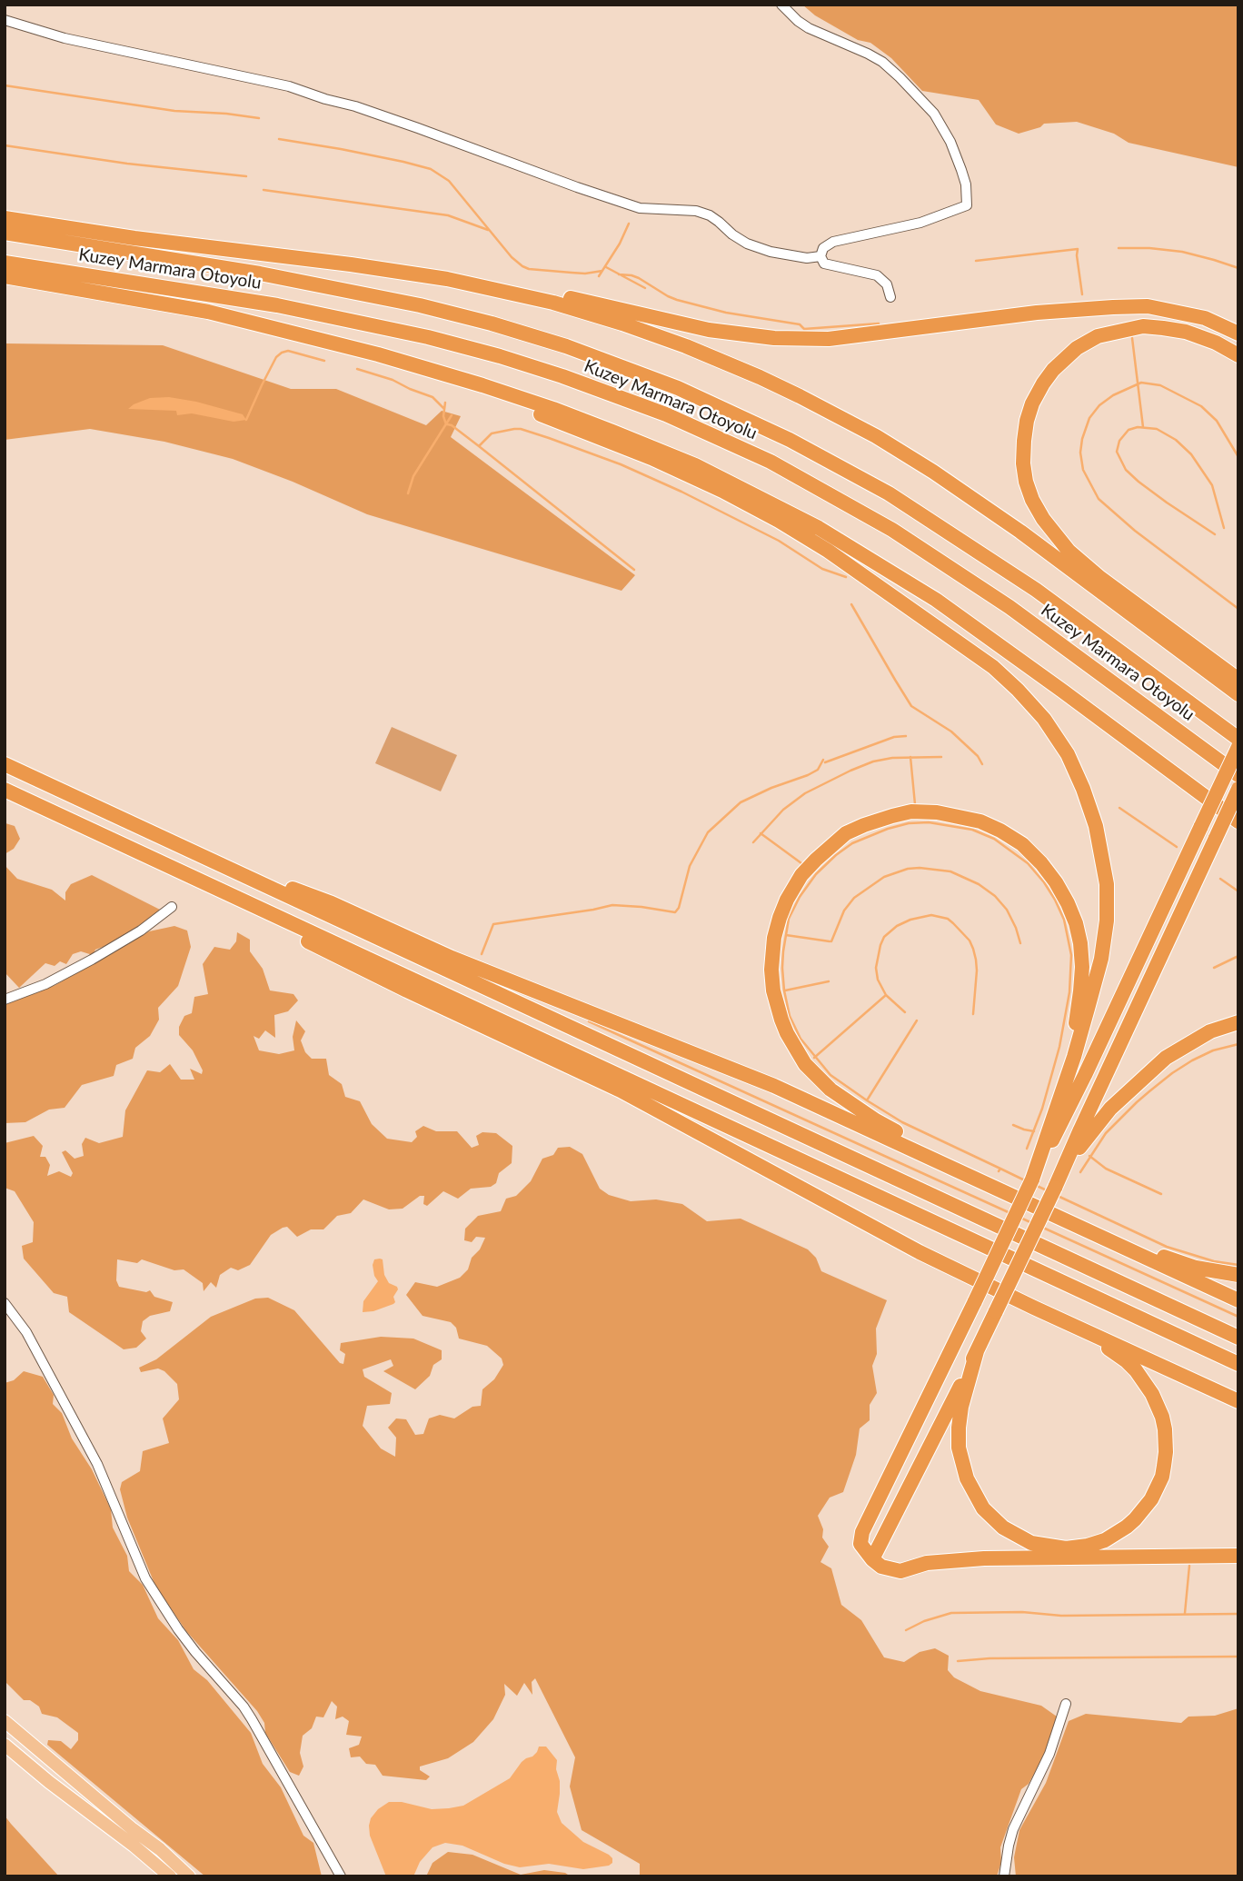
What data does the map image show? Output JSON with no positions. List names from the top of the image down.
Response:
{
  "streets": {
    "highway": ["Kuzey Marmara Otoyolu"]
  }
}
